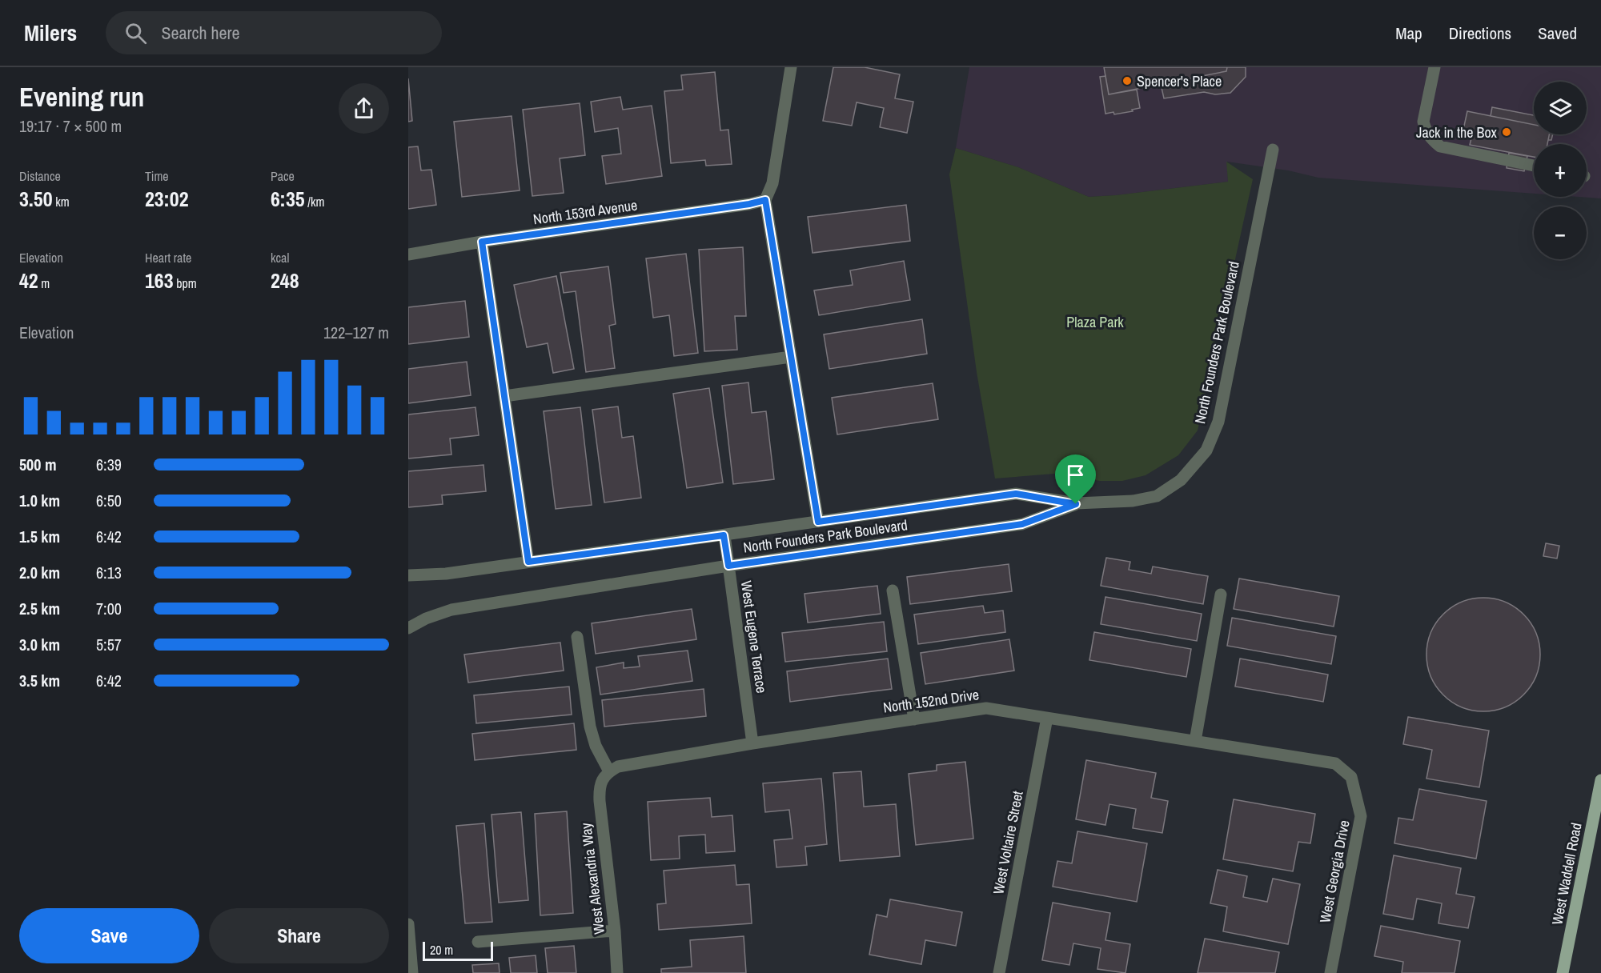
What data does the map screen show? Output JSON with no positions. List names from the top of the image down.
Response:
{
  "streets": {
    "main road": ["West Waddell Road"],
    "street": [
      "North 153rd Avenue",
      "North Founders Park Boulevard",
      "West Eugene Terrace",
      "North 152nd Drive",
      "West Voltaire Street",
      "West Georgia Drive",
      "West Alexandria Way"
    ]
  },
  "crossings": [
    ["North Founders Park Boulevard", "West Eugene Terrace"],
    ["West Eugene Terrace", "North 152nd Drive"],
    ["North 152nd Drive", "West Voltaire Street"],
    ["North 152nd Drive", "West Georgia Drive"],
    ["North 152nd Drive", "West Alexandria Way"]
  ],
  "parks": ["Plaza Park"],
  "places": ["Spencer's Place", "Jack in the Box"],
  "scale_bar": "20 m",
  "page": {
    "header": "Milers",
    "search": "Search here",
    "nav": ["Map", "Directions", "Saved"],
    "heading": ["Evening run", "19:17 · 7 × 500 m"],
    "map_buttons": ["+", "−"],
    "stats": [
      ["Distance", "3.50 km"],
      ["Time", "23:02"],
      ["Pace", "6:35 /km"],
      ["Elevation", "42 m"],
      ["Heart rate", "163 bpm"],
      ["kcal", "248"]
    ],
    "chart": ["Elevation", "122–127 m"],
    "list": [
      {
        "name": "500 m",
        "note": "6:39"
      },
      {
        "name": "1.0 km",
        "note": "6:50"
      },
      {
        "name": "1.5 km",
        "note": "6:42"
      },
      {
        "name": "2.0 km",
        "note": "6:13"
      },
      {
        "name": "2.5 km",
        "note": "7:00"
      },
      {
        "name": "3.0 km",
        "note": "5:57"
      },
      {
        "name": "3.5 km",
        "note": "6:42"
      }
    ],
    "buttons": ["Save", "Share"],
    "scale": "20 m"
  }
}
